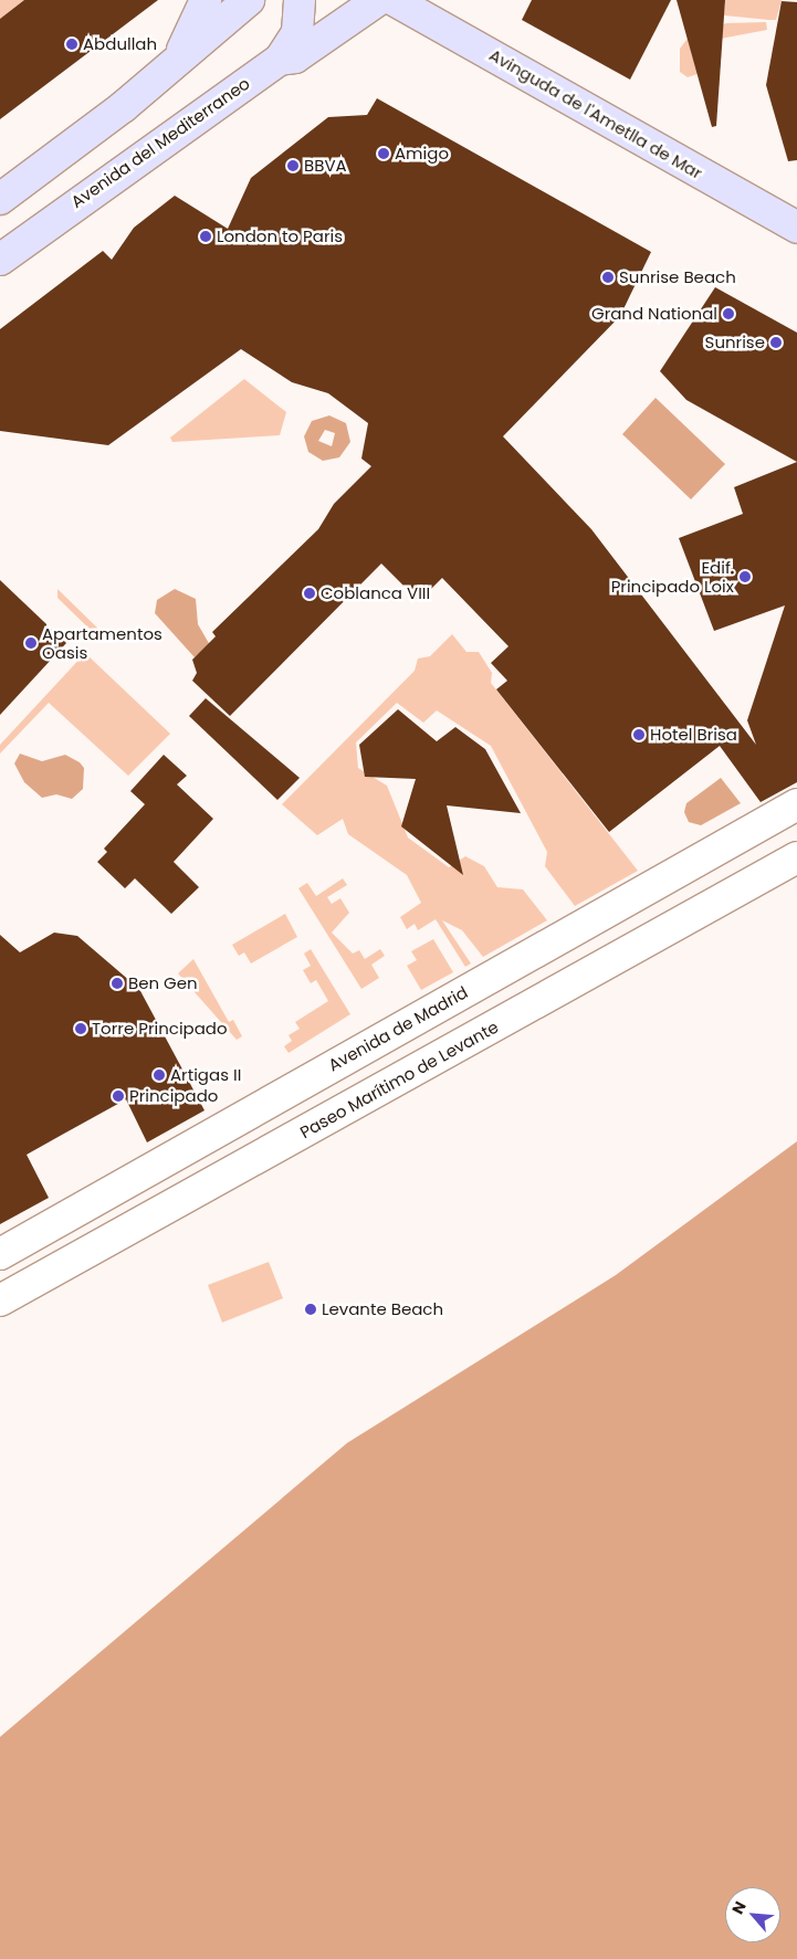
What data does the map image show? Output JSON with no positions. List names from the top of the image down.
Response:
{
  "streets": {
    "street": [
      "Avinguda de l'Ametlla de Mar",
      "Avenida del Mediterraneo",
      "Avenida de Madrid",
      "Paseo Marítimo de Levante"
    ]
  },
  "places": [
    "Abdullah",
    "Amigo",
    "BBVA",
    "London to Paris",
    "Sunrise Beach",
    "Grand National",
    "Sunrise",
    "Edif. Principado Loix",
    "Coblanca VIII",
    "Apartamentos Oasis",
    "Hotel Brisa",
    "Ben Gen",
    "Torre Principado",
    "Artigas II",
    "Principado",
    "Levante Beach"
  ],
  "north": "top left"
}
